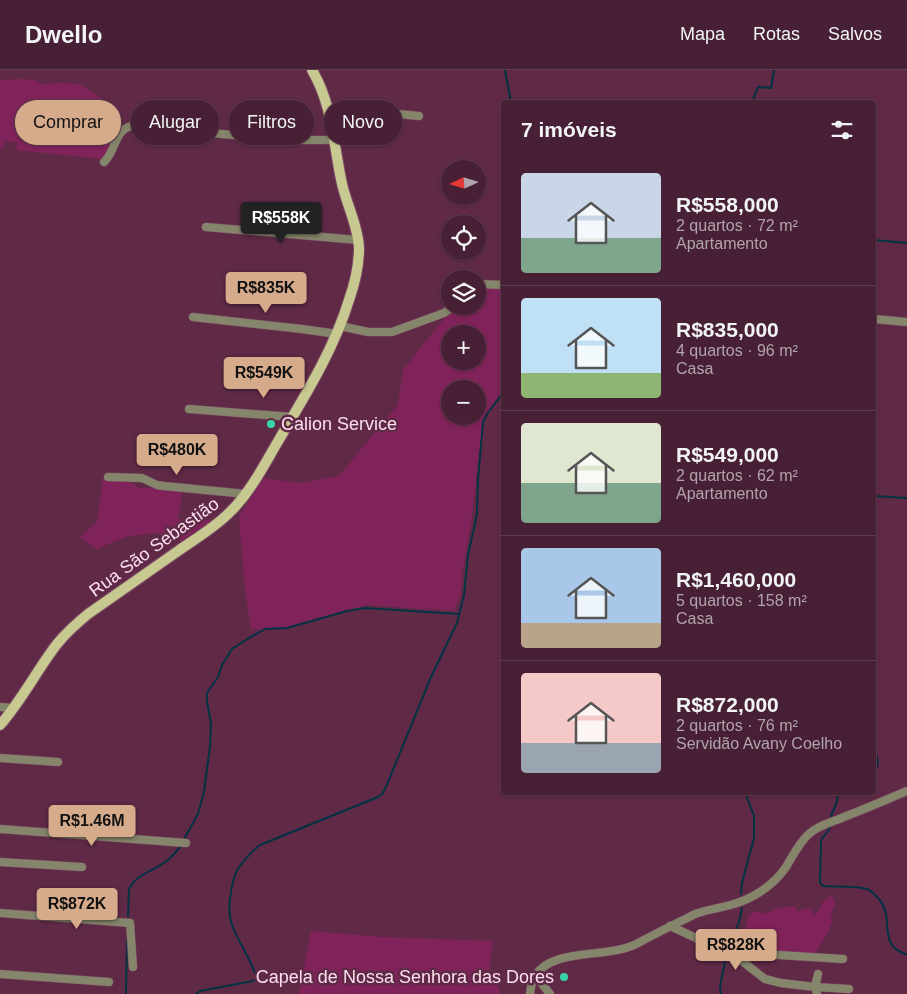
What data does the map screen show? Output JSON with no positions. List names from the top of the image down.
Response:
{
  "streets": {
    "main road": ["Rua São Sebastião"]
  },
  "places": ["Calion Service", "Capela de Nossa Senhora das Dores"],
  "north": "left",
  "page": {
    "header": "Dwello",
    "nav": ["Mapa", "Rotas", "Salvos"],
    "chip": [
      "Comprar",
      "Alugar",
      "Filtros",
      "Novo"
    ],
    "heading": "7 imóveis",
    "map_buttons": ["+", "−"],
    "list": [
      {
        "name": "R$558,000",
        "note": "2 quartos · 72 m² · Apartamento"
      },
      {
        "name": "R$835,000",
        "note": "4 quartos · 96 m² · Casa"
      },
      {
        "name": "R$549,000",
        "note": "2 quartos · 62 m² · Apartamento"
      },
      {
        "name": "R$1,460,000",
        "note": "5 quartos · 158 m² · Casa"
      },
      {
        "name": "R$872,000",
        "note": "2 quartos · 76 m² · Servidão Avany Coelho"
      }
    ],
    "price": [
      "R$558K",
      "R$835K",
      "R$549K",
      "R$480K",
      "R$1.46M",
      "R$872K",
      "R$828K"
    ]
  }
}
